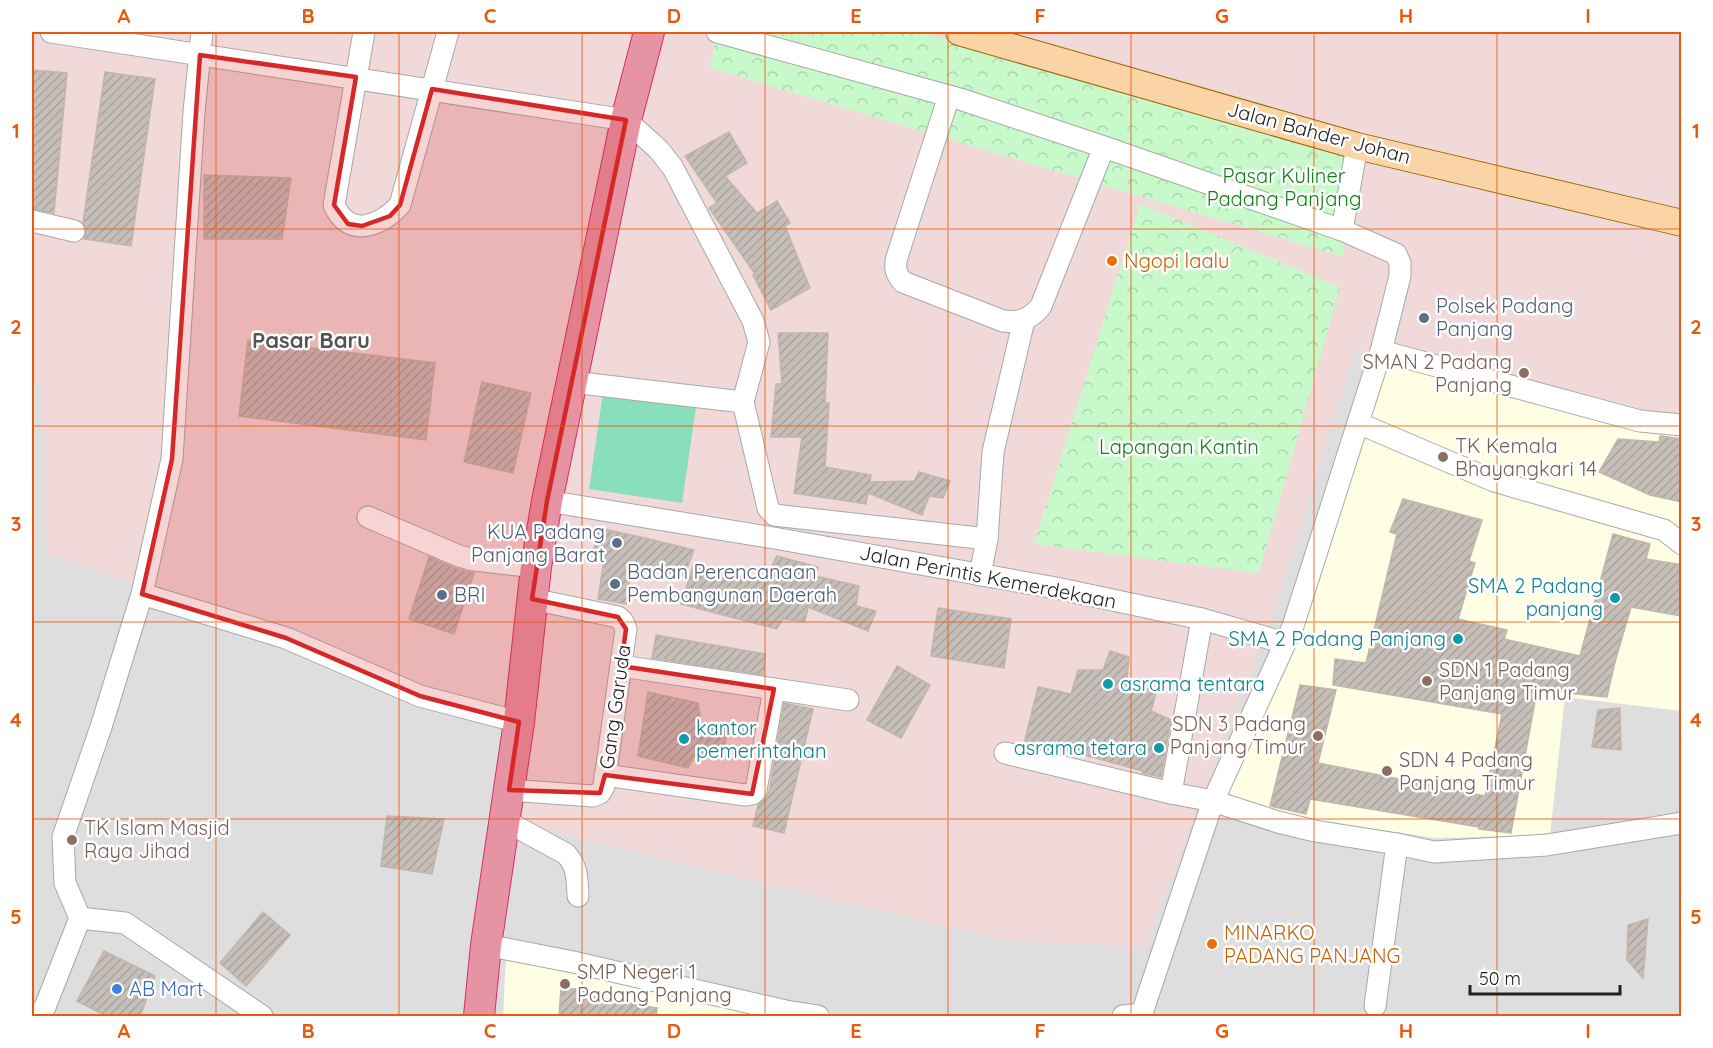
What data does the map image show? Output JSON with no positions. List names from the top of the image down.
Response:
{
  "streets": {
    "main road": ["Jalan Bahder Johan"],
    "street": ["Jalan Perintis Kemerdekaan", "Gang Garuda"]
  },
  "districts": ["Pasar Baru"],
  "parks": ["Pasar Kuliner Padang Panjang", "Lapangan Kantin"],
  "places": [
    "Ngopi laalu",
    "Polsek Padang Panjang",
    "SMAN 2 Padang Panjang",
    "TK Kemala Bhayangkari 14",
    "KUA Padang Panjang Barat",
    "Badan Perencanaan Pembangunan Daerah",
    "BRI",
    "SMA 2 Padang panjang",
    "SMA 2 Padang Panjang",
    "SDN 1 Padang Panjang Timur",
    "asrama tentara",
    "SDN 3 Padang Panjang Timur",
    "kantor pemerintahan",
    "asrama tetara",
    "SDN 4 Padang Panjang Timur",
    "TK Islam Masjid Raya Jihad",
    "MINARKO PADANG PANJANG",
    "SMP Negeri 1 Padang Panjang",
    "AB Mart"
  ],
  "scale_bar": "50 m",
  "grid": {
    "columns": [
      "A",
      "B",
      "C",
      "D",
      "E",
      "F",
      "G",
      "H",
      "I"
    ],
    "rows": [
      "1",
      "2",
      "3",
      "4",
      "5"
    ]
  }
}
